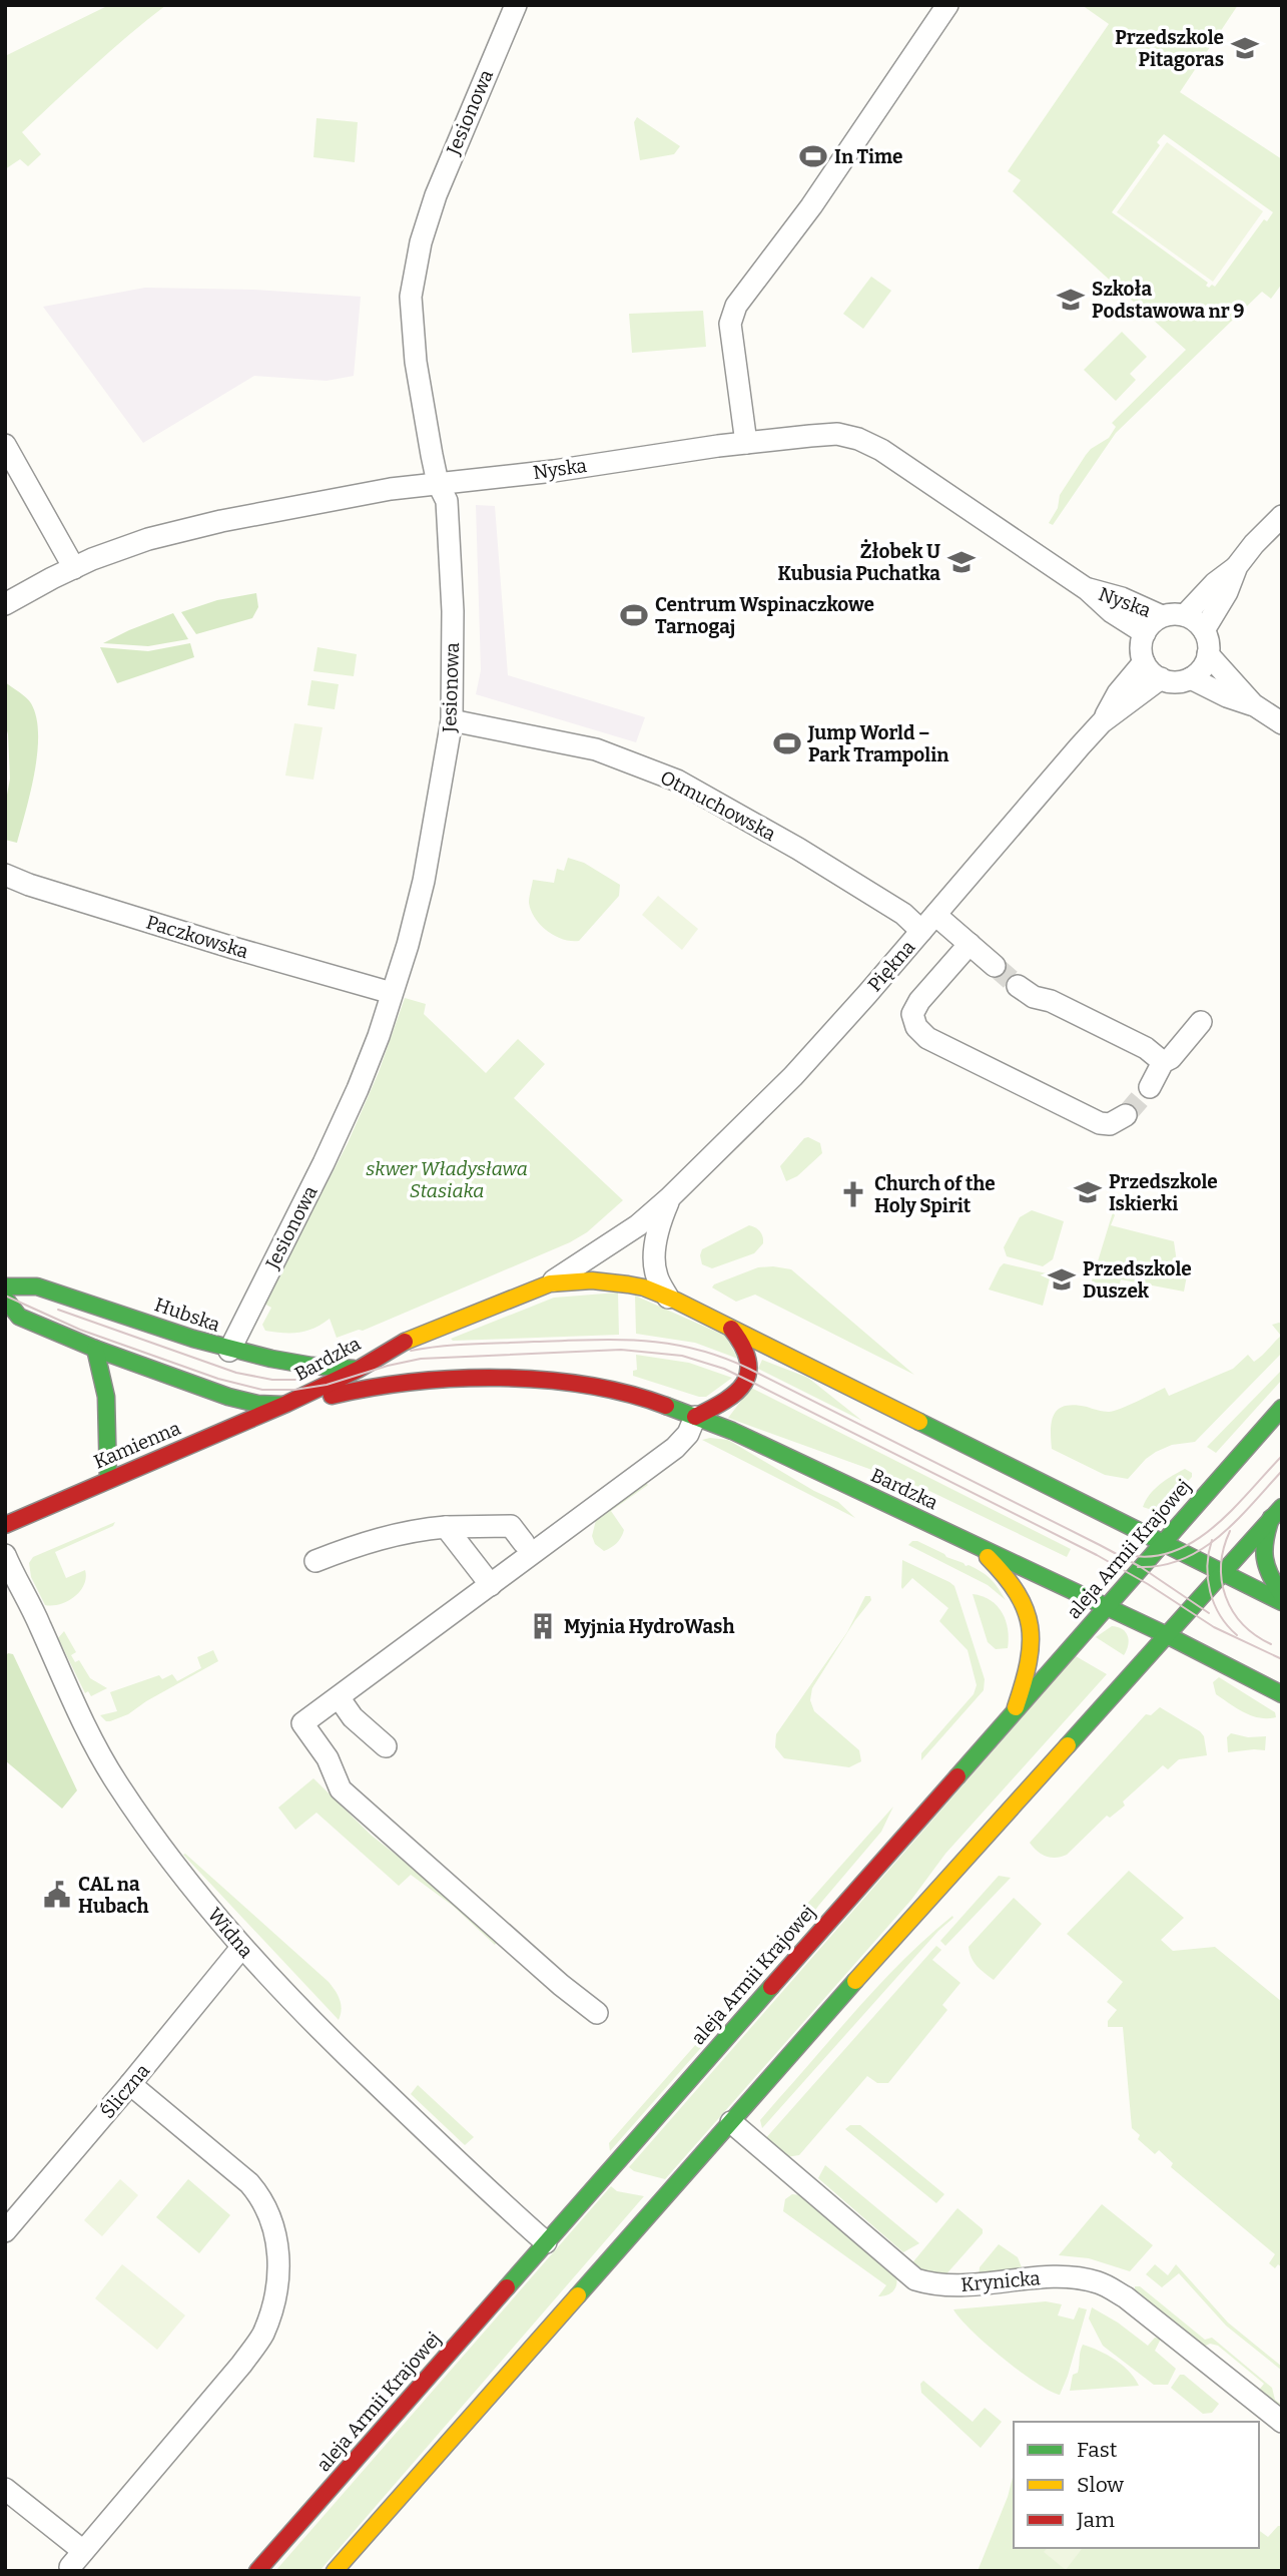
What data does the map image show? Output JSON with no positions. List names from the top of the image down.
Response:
{
  "streets": {
    "main road": [
      "Hubska",
      "Bardzka",
      "Kamienna",
      "aleja Armii Krajowej"
    ],
    "street": [
      "Jesionowa",
      "Nyska",
      "Otmuchowska",
      "Paczkowska",
      "Piękna",
      "Widna",
      "Śliczna",
      "Krynicka"
    ]
  },
  "crossings": [
    ["Jesionowa", "Nyska"],
    ["Jesionowa", "Otmuchowska"],
    ["Jesionowa", "Paczkowska"],
    ["Jesionowa", "Hubska"],
    ["Nyska", "Piękna"],
    ["Otmuchowska", "Piękna"],
    ["Piękna", "Bardzka"],
    ["Hubska", "Bardzka"],
    ["Bardzka", "Kamienna"],
    ["Bardzka", "aleja Armii Krajowej"],
    ["aleja Armii Krajowej", "Widna"],
    ["Widna", "Śliczna"]
  ],
  "parks": ["skwer Władysława Stasiaka"],
  "places": {
    "school or university": [
      "Przedszkole Pitagoras",
      "Szkoła Podstawowa nr 9",
      "Żłobek U Kubusia Puchatka",
      "Przedszkole Iskierki",
      "Przedszkole Duszek"
    ],
    "sports": ["In Time", "Centrum Wspinaczkowe Tarnogaj", "Jump World – Park Trampolin"],
    "church": ["Church of the Holy Spirit"],
    "building": ["Myjnia HydroWash"],
    "public building": ["CAL na Hubach"]
  },
  "legend": ["Fast", "Slow", "Jam"]
}
